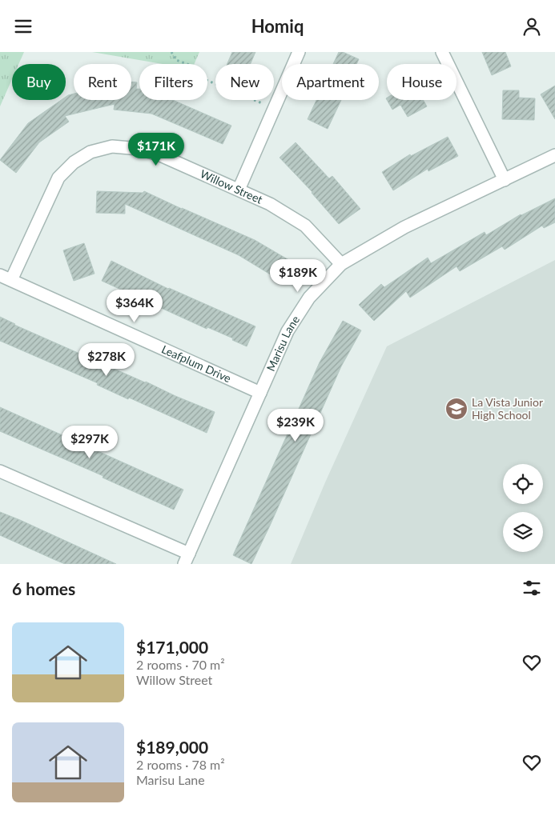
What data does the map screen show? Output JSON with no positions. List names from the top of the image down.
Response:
{
  "streets": {
    "street": ["Willow Street", "Marisu Lane", "Leafplum Drive"]
  },
  "crossings": [
    ["Willow Street", "Marisu Lane"],
    ["Willow Street", "Leafplum Drive"],
    ["Marisu Lane", "Leafplum Drive"]
  ],
  "places": {
    "school or university": ["La Vista Junior High School"]
  },
  "page": {
    "header": "Homiq",
    "chip": [
      "Buy",
      "Rent",
      "Filters",
      "New",
      "Apartment",
      "House"
    ],
    "price": [
      "$171K",
      "$189K",
      "$364K",
      "$278K",
      "$239K",
      "$297K"
    ],
    "heading": "6 homes",
    "list": [
      {
        "name": "$171,000",
        "note": "2 rooms · 70 m² · Willow Street"
      },
      {
        "name": "$189,000",
        "note": "2 rooms · 78 m² · Marisu Lane"
      }
    ]
  }
}
